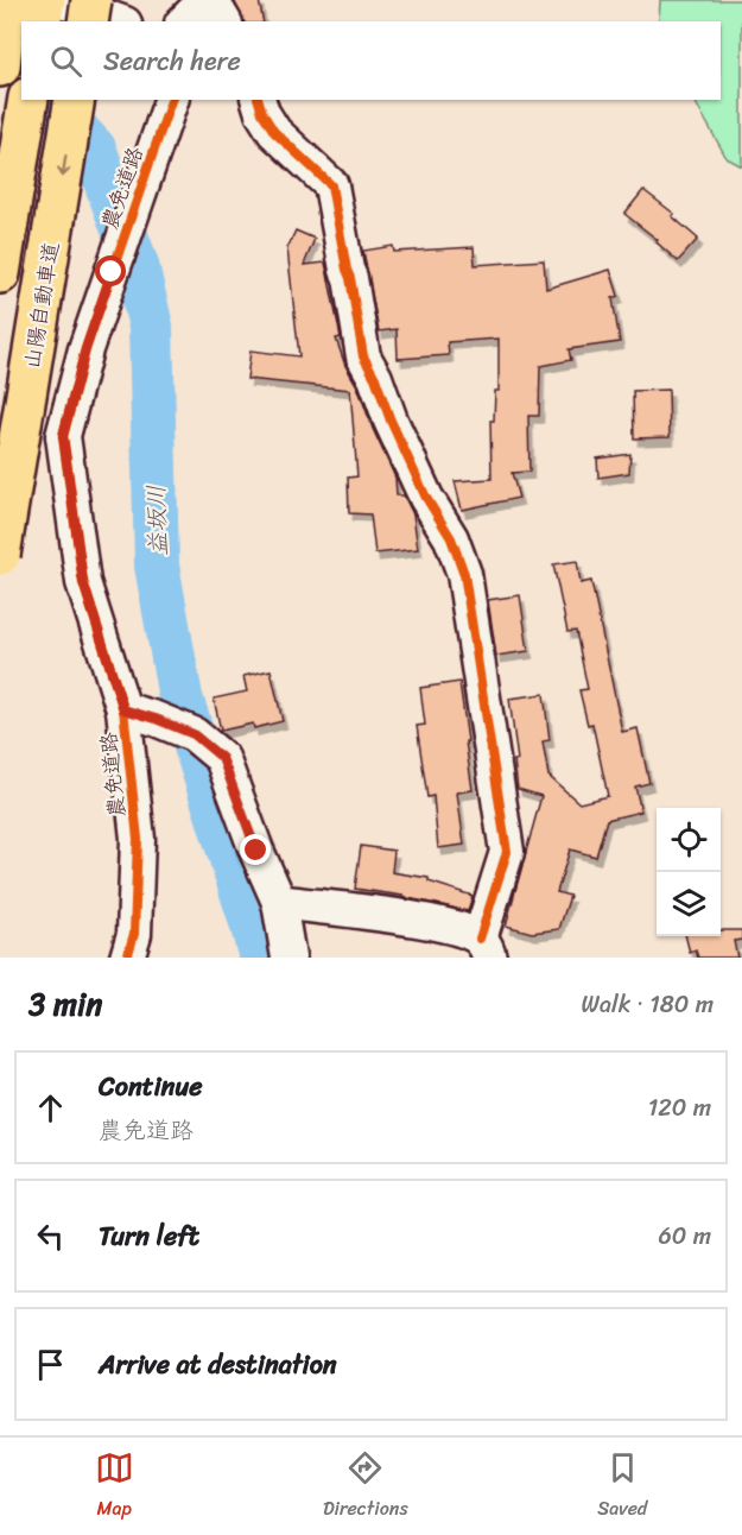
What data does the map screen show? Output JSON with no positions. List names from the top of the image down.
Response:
{
  "streets": {
    "highway": ["山陽自動車道"],
    "street": ["農免道路"]
  },
  "water": ["益坂川"],
  "page": {
    "search": "Search here",
    "heading": ["3 min", "Walk · 180 m"],
    "list": [
      ["Continue", "農免道路", "120 m"],
      ["Turn left", "60 m"],
      "Arrive at destination"
    ],
    "nav": ["Map", "Directions", "Saved"]
  }
}
